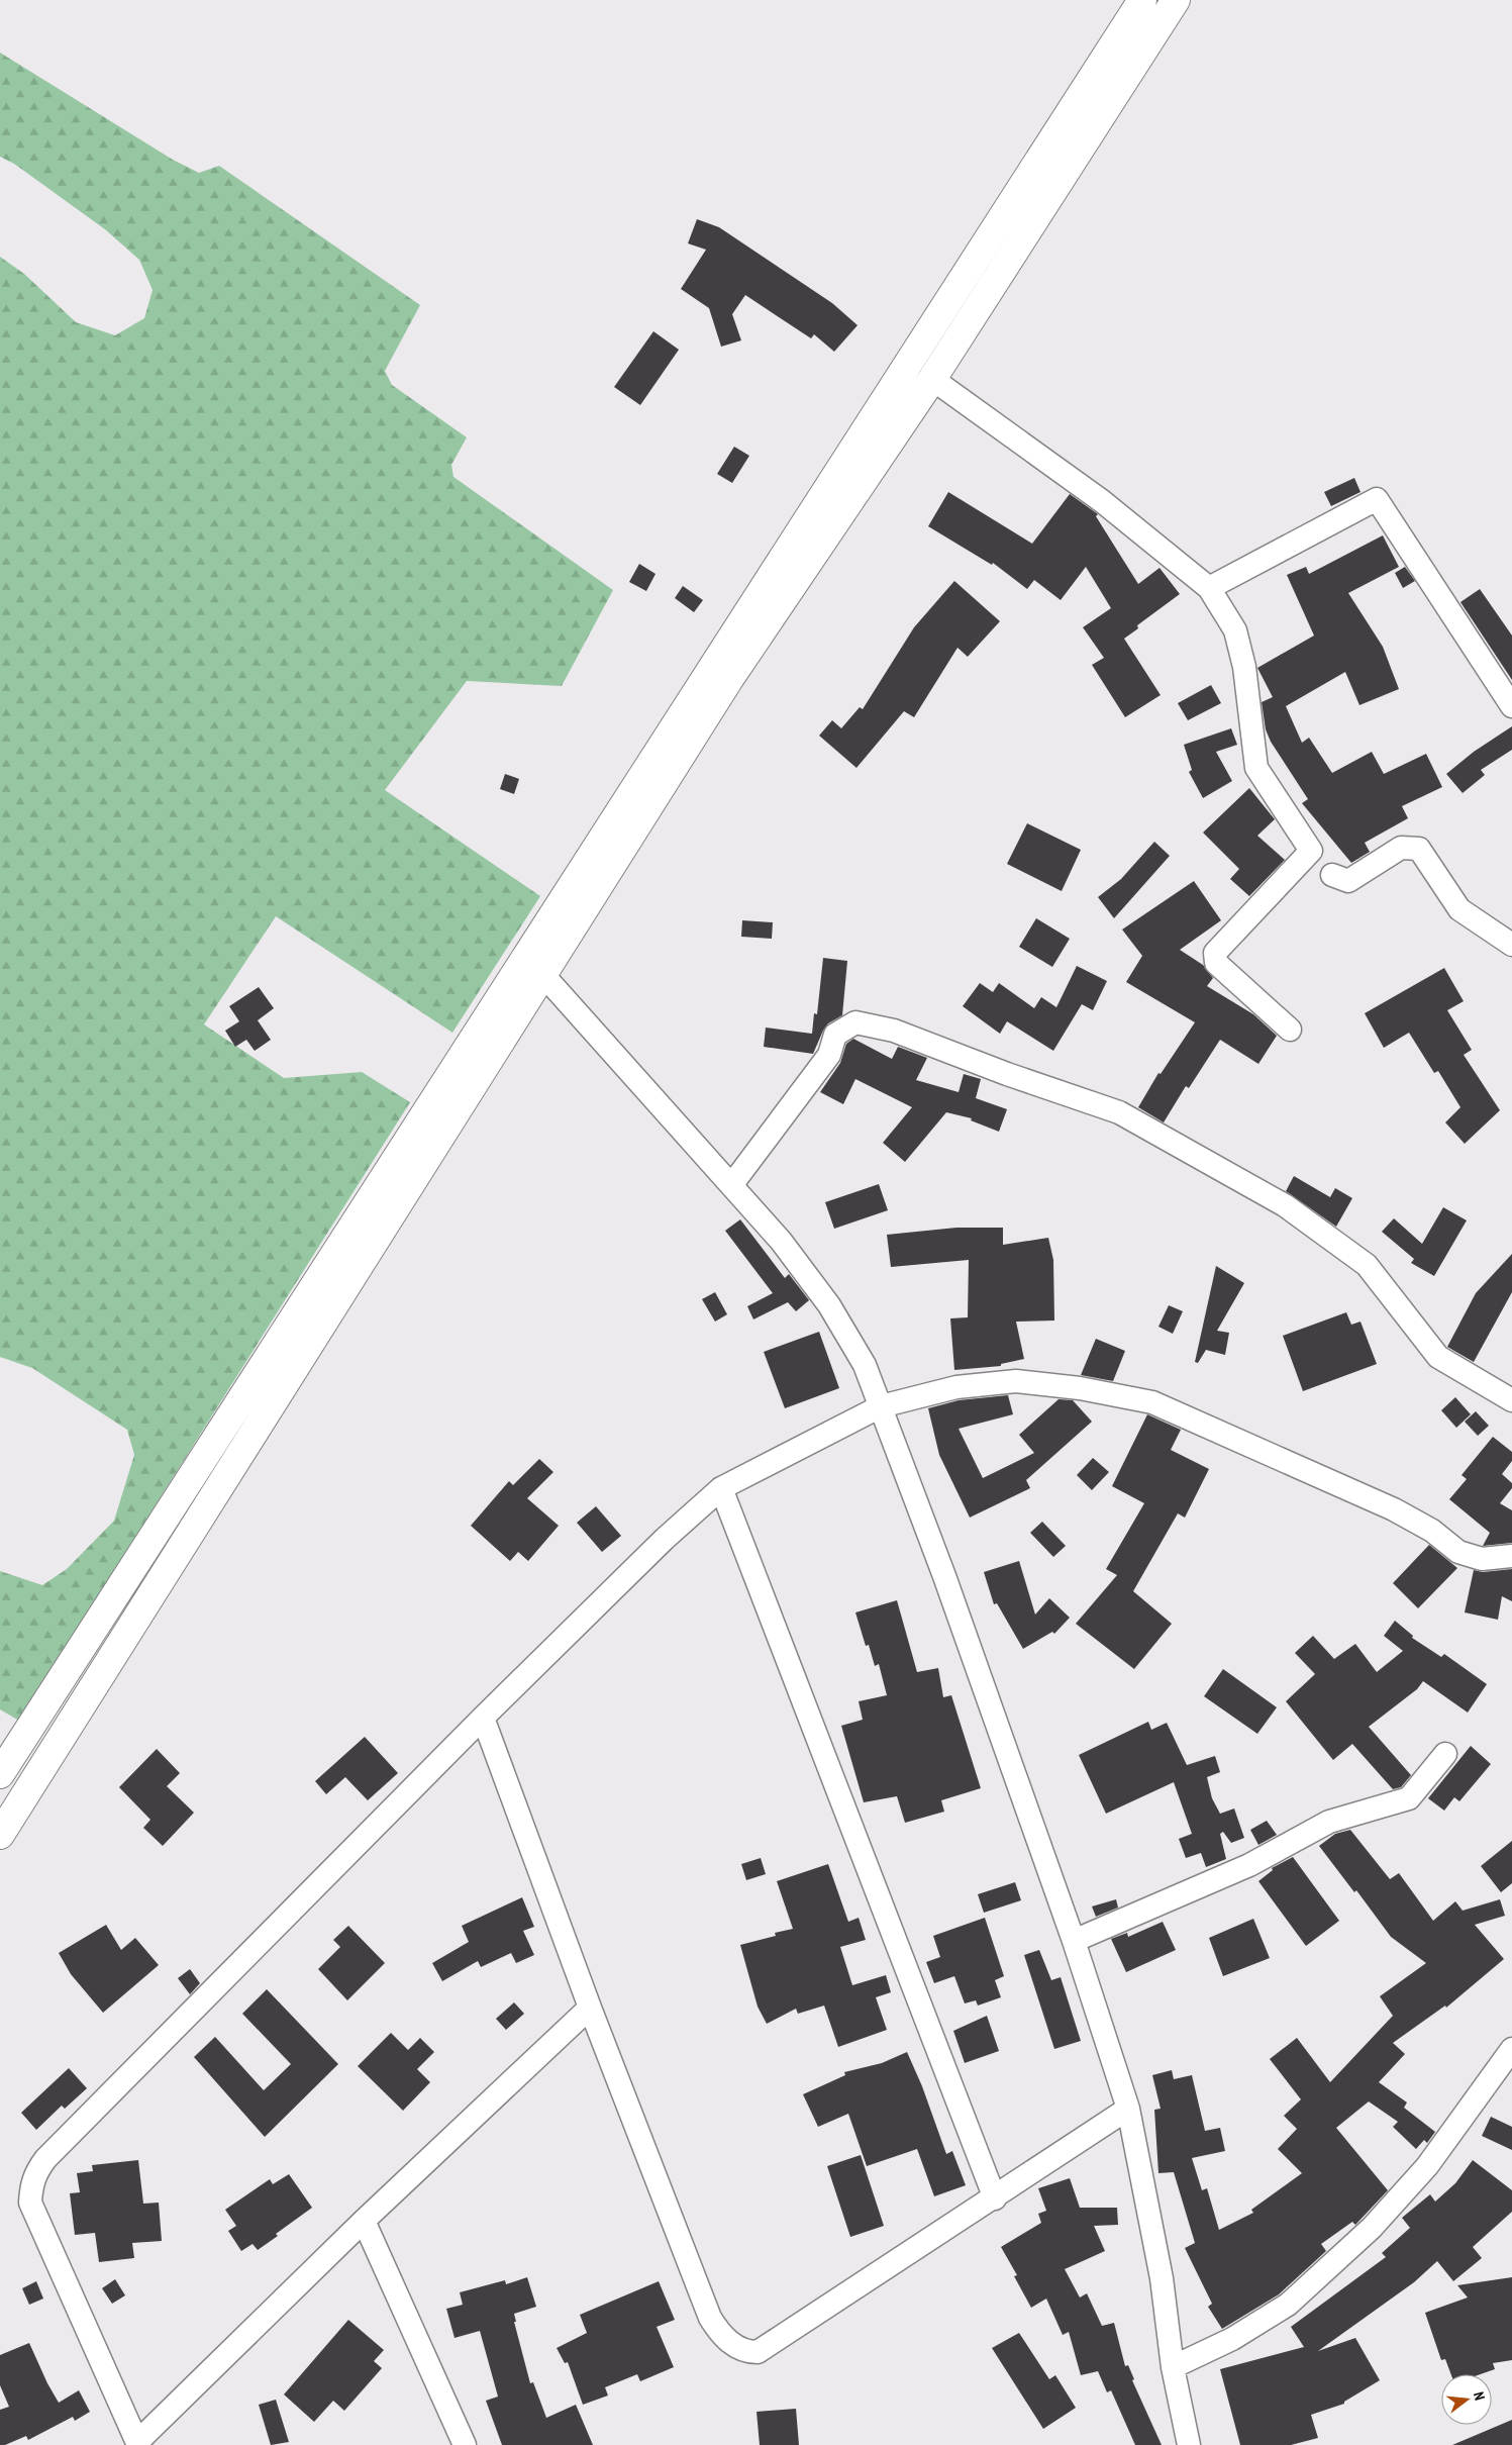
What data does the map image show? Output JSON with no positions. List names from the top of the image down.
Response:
{
  "north": "right"
}
